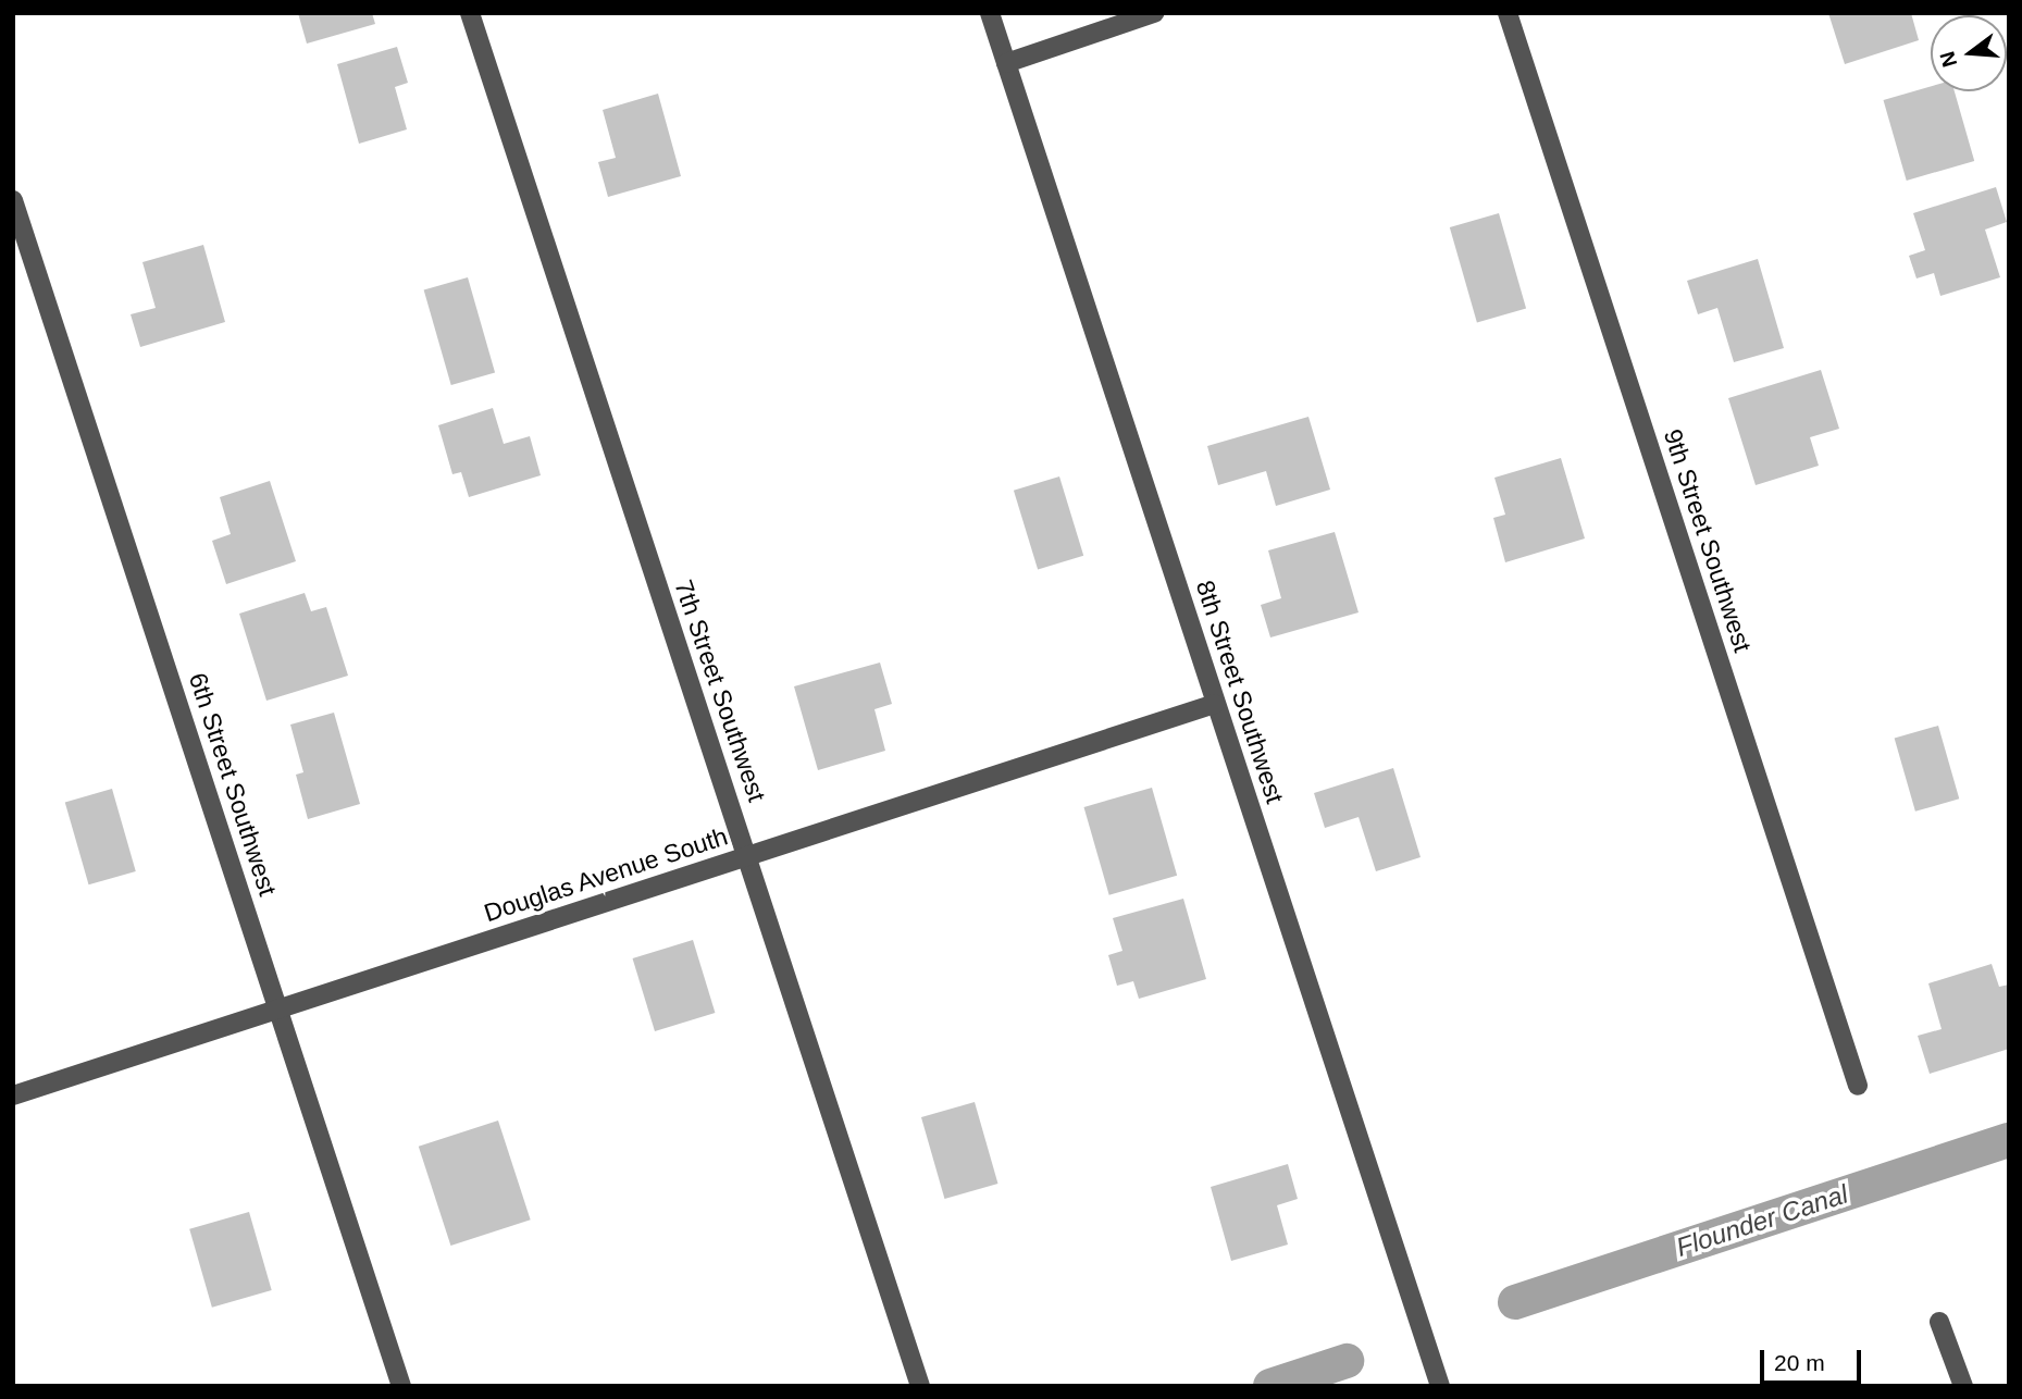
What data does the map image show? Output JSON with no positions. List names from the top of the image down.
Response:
{
  "streets": {
    "street": [
      "9th Street Southwest",
      "7th Street Southwest",
      "8th Street Southwest",
      "6th Street Southwest",
      "Douglas Avenue South"
    ]
  },
  "crossings": [
    ["7th Street Southwest", "Douglas Avenue South"],
    ["8th Street Southwest", "Douglas Avenue South"],
    ["6th Street Southwest", "Douglas Avenue South"]
  ],
  "water": ["Flounder Canal"],
  "scale_bar": "20 m",
  "north": "left"
}
